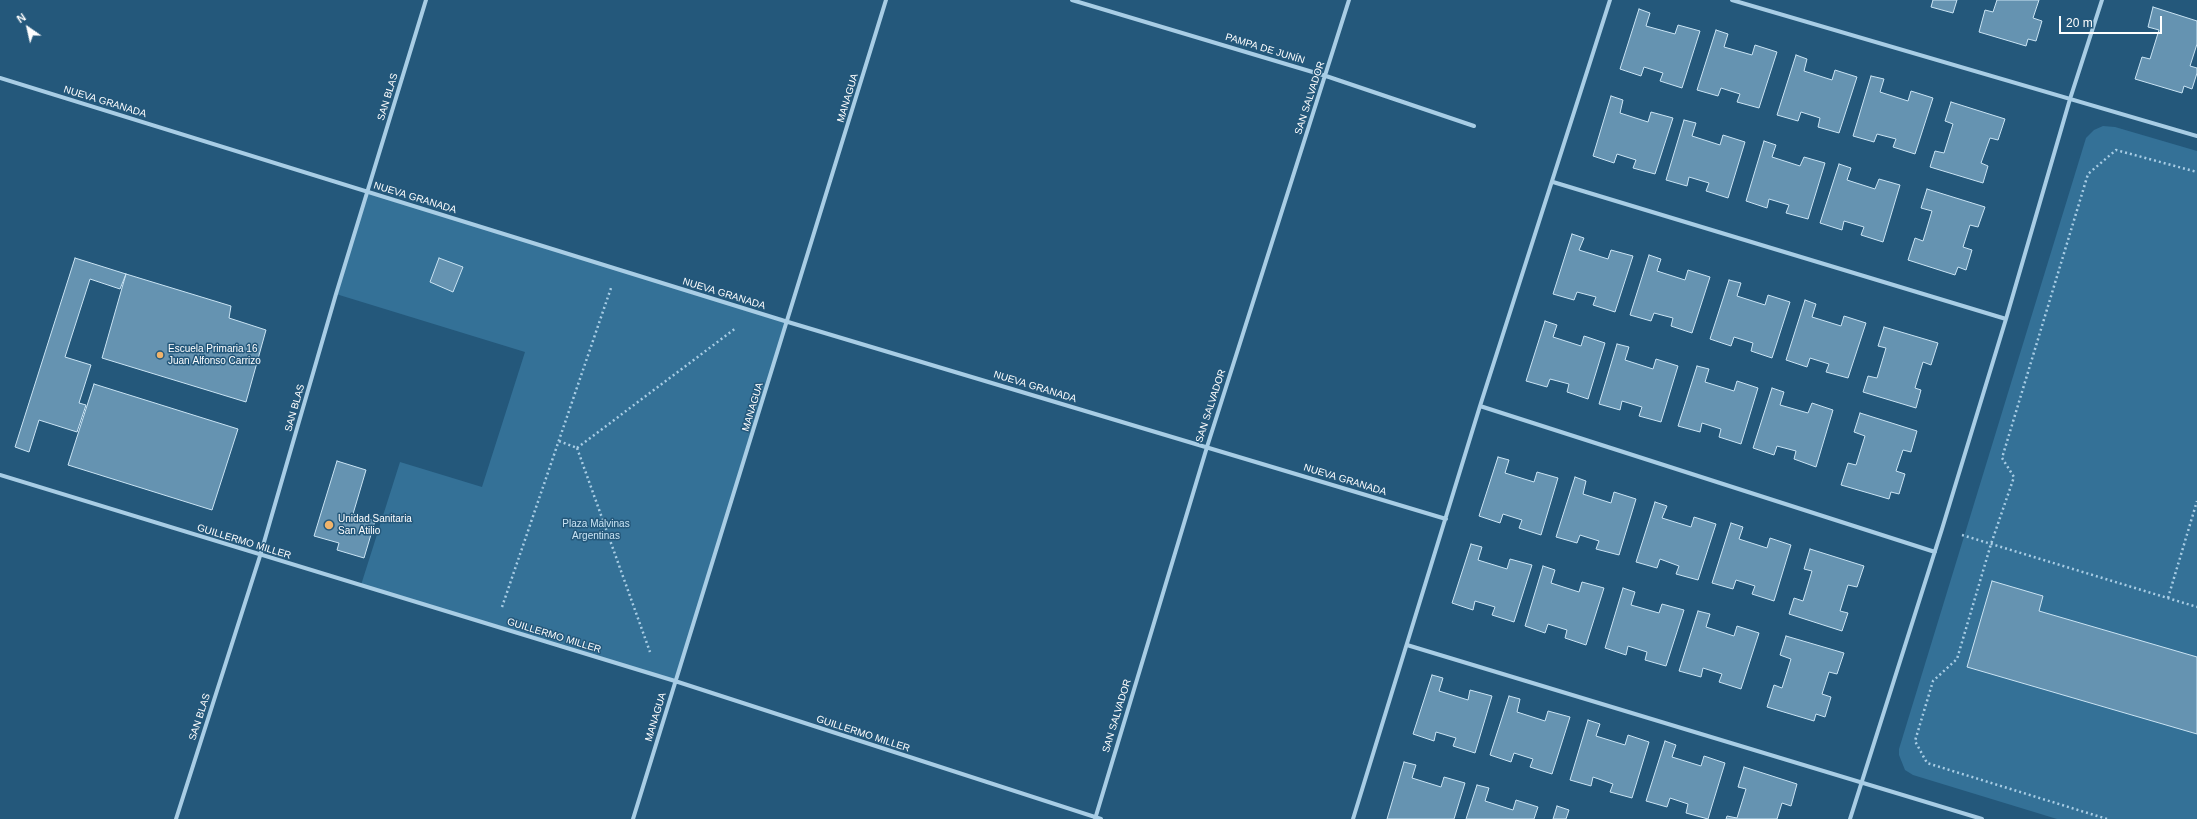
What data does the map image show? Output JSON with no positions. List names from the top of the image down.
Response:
{
  "streets": {
    "street": [
      "PAMPA DE JUNÍN",
      "SAN BLAS",
      "MANAGUA",
      "SAN SALVADOR",
      "NUEVA GRANADA",
      "GUILLERMO MILLER"
    ]
  },
  "crossings": [
    ["PAMPA DE JUNÍN", "SAN SALVADOR"],
    ["SAN BLAS", "NUEVA GRANADA"],
    ["SAN BLAS", "GUILLERMO MILLER"],
    ["MANAGUA", "NUEVA GRANADA"],
    ["MANAGUA", "GUILLERMO MILLER"],
    ["SAN SALVADOR", "NUEVA GRANADA"],
    ["SAN SALVADOR", "GUILLERMO MILLER"]
  ],
  "parks": ["Plaza Malvinas Argentinas"],
  "places": ["Escuela Primaria 16 Juan Alfonso Carrizo", "Unidad Sanitaria San Atilio"],
  "scale_bar": "20 m",
  "north": "top left"
}
